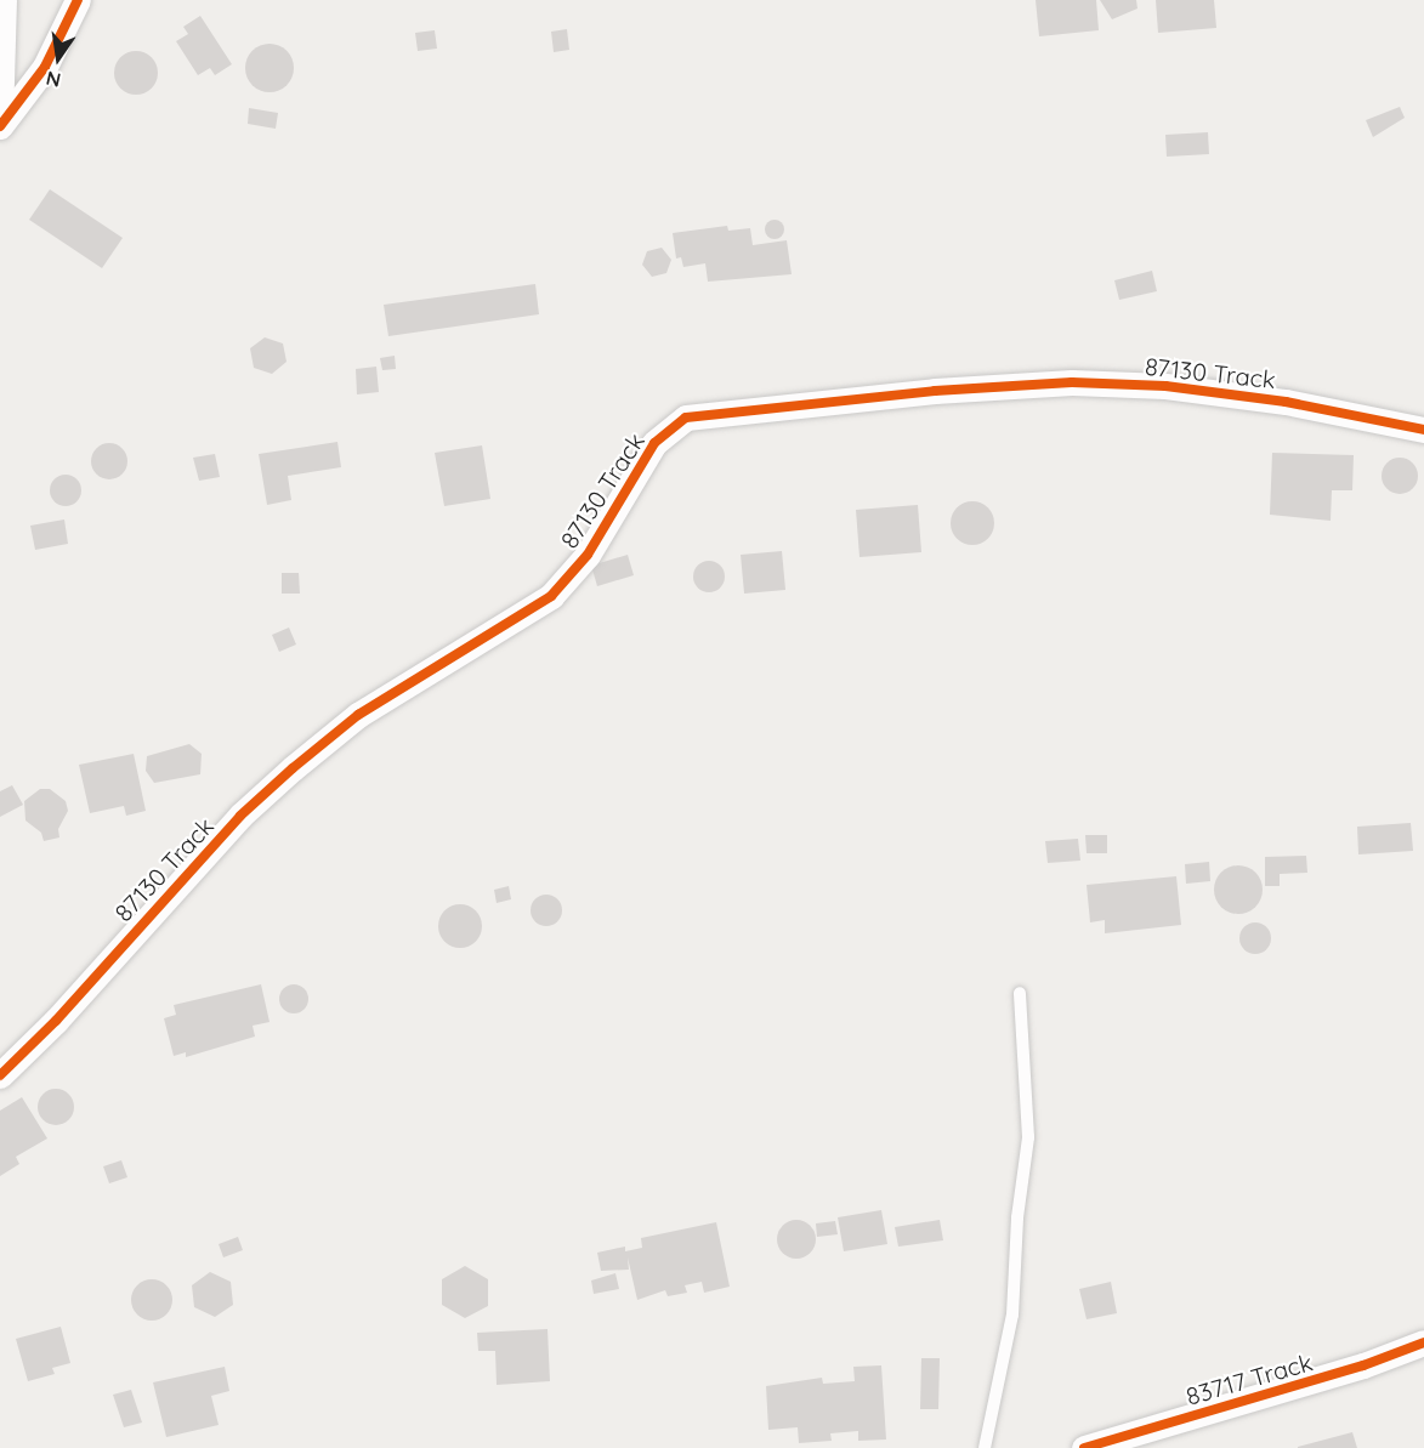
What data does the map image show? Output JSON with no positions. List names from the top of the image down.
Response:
{
  "streets": {
    "street": ["87130 Track", "83717 Track"]
  },
  "north": "bottom"
}
